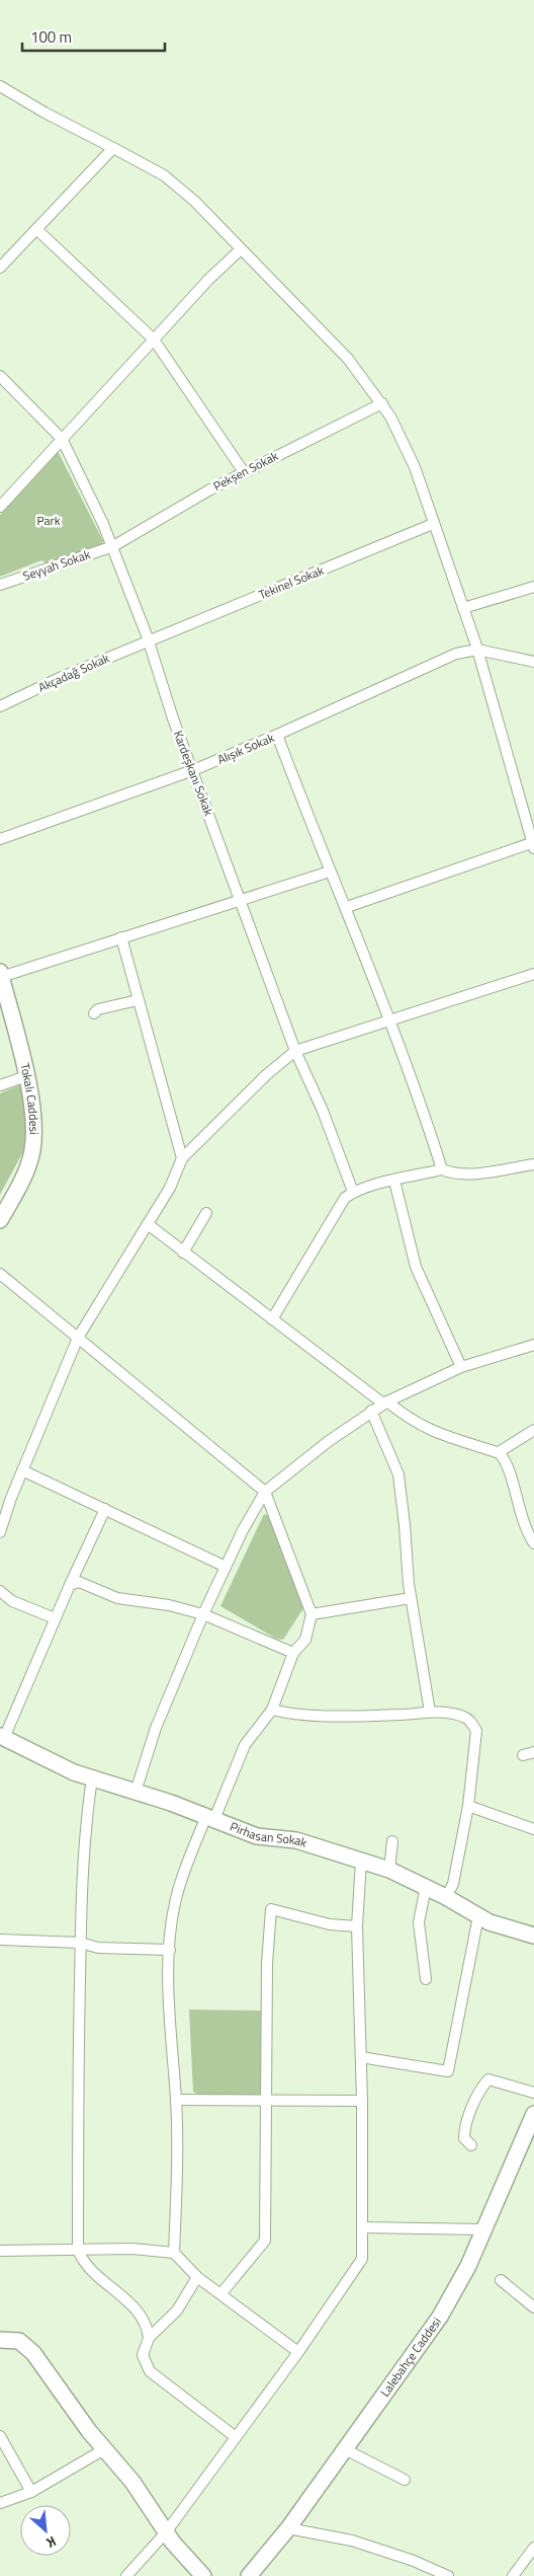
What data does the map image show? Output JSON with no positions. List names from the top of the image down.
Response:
{
  "streets": {
    "street": [
      "Pekşen Sokak",
      "Seyyah Sokak",
      "Tekinel Sokak",
      "Akçadağ Sokak",
      "Alışık Sokak",
      "Kardeşkanı Sokak",
      "Tokalı Caddesi",
      "Pirhasan Sokak",
      "Lalebahçe Caddesi"
    ]
  },
  "crossings": [
    ["Pekşen Sokak", "Seyyah Sokak"],
    ["Pekşen Sokak", "Kardeşkanı Sokak"],
    ["Seyyah Sokak", "Kardeşkanı Sokak"],
    ["Tekinel Sokak", "Akçadağ Sokak"],
    ["Tekinel Sokak", "Kardeşkanı Sokak"],
    ["Akçadağ Sokak", "Kardeşkanı Sokak"],
    ["Alışık Sokak", "Kardeşkanı Sokak"]
  ],
  "parks": ["Park"],
  "scale_bar": "100 m",
  "north": "bottom right"
}
